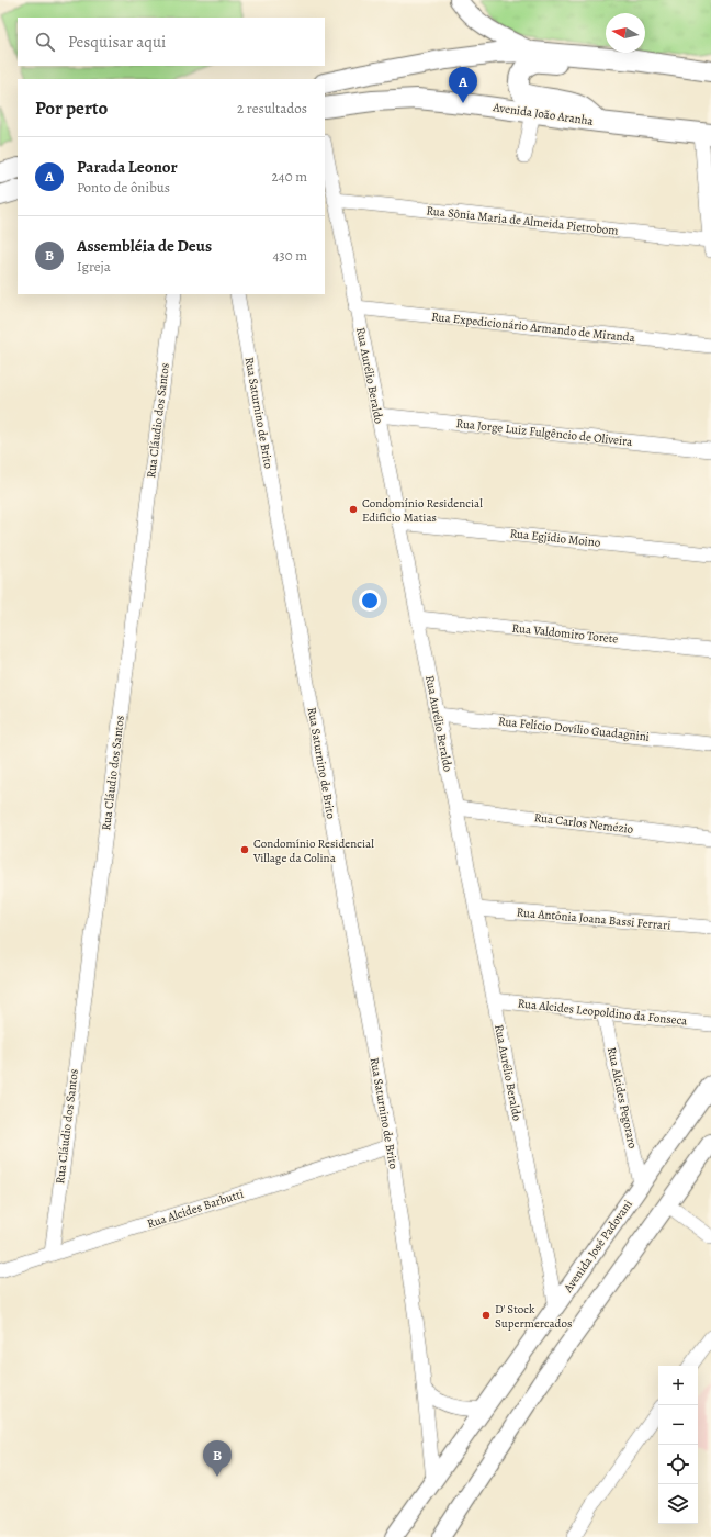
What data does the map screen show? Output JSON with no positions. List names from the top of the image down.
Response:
{
  "streets": {
    "main road": ["Avenida João Aranha"],
    "street": [
      "Rua Sônia Maria de Almeida Pietrobom",
      "Rua Expedicionário Armando de Miranda",
      "Rua Aurélio Beraldo",
      "Rua Saturnino de Brito",
      "Rua Cláudio dos Santos",
      "Rua Jorge Luiz Fulgêncio de Oliveira",
      "Rua Egjídio Moino",
      "Rua Valdomiro Torete",
      "Rua Felício Dovílio Guadagnini",
      "Rua Carlos Nemézio",
      "Rua Antônia Joana Bassi Ferrari",
      "Rua Alcides Leopoldino da Fonseca",
      "Rua Alcides Pegoraro",
      "Rua Alcides Barbutti",
      "Avenida José Padovani"
    ]
  },
  "crossings": [
    ["Rua Sônia Maria de Almeida Pietrobom", "Rua Aurélio Beraldo"],
    ["Rua Expedicionário Armando de Miranda", "Rua Aurélio Beraldo"],
    ["Rua Aurélio Beraldo", "Rua Jorge Luiz Fulgêncio de Oliveira"],
    ["Rua Aurélio Beraldo", "Rua Egjídio Moino"],
    ["Rua Aurélio Beraldo", "Rua Valdomiro Torete"],
    ["Rua Aurélio Beraldo", "Rua Felício Dovílio Guadagnini"],
    ["Rua Aurélio Beraldo", "Rua Carlos Nemézio"],
    ["Rua Aurélio Beraldo", "Rua Antônia Joana Bassi Ferrari"],
    ["Rua Aurélio Beraldo", "Rua Alcides Leopoldino da Fonseca"],
    ["Rua Aurélio Beraldo", "Avenida José Padovani"],
    ["Rua Saturnino de Brito", "Rua Alcides Barbutti"],
    ["Rua Saturnino de Brito", "Avenida José Padovani"],
    ["Rua Cláudio dos Santos", "Rua Alcides Barbutti"],
    ["Rua Alcides Leopoldino da Fonseca", "Rua Alcides Pegoraro"],
    ["Rua Alcides Pegoraro", "Avenida José Padovani"]
  ],
  "places": ["Condomínio Residencial Edifício Matias", "Condomínio Residencial Village da Colina", "D' Stock Supermercados"],
  "north": "left",
  "page": {
    "search": "Pesquisar aqui",
    "pins": ["A", "B"],
    "heading": ["Por perto", "2 resultados"],
    "list": [
      {
        "mark": "A",
        "name": "Parada Leonor",
        "note": "Ponto de ônibus",
        "value": "240 m"
      },
      {
        "mark": "B",
        "name": "Assembléia de Deus",
        "note": "Igreja",
        "value": "430 m"
      }
    ],
    "map_buttons": ["+", "−"]
  }
}
